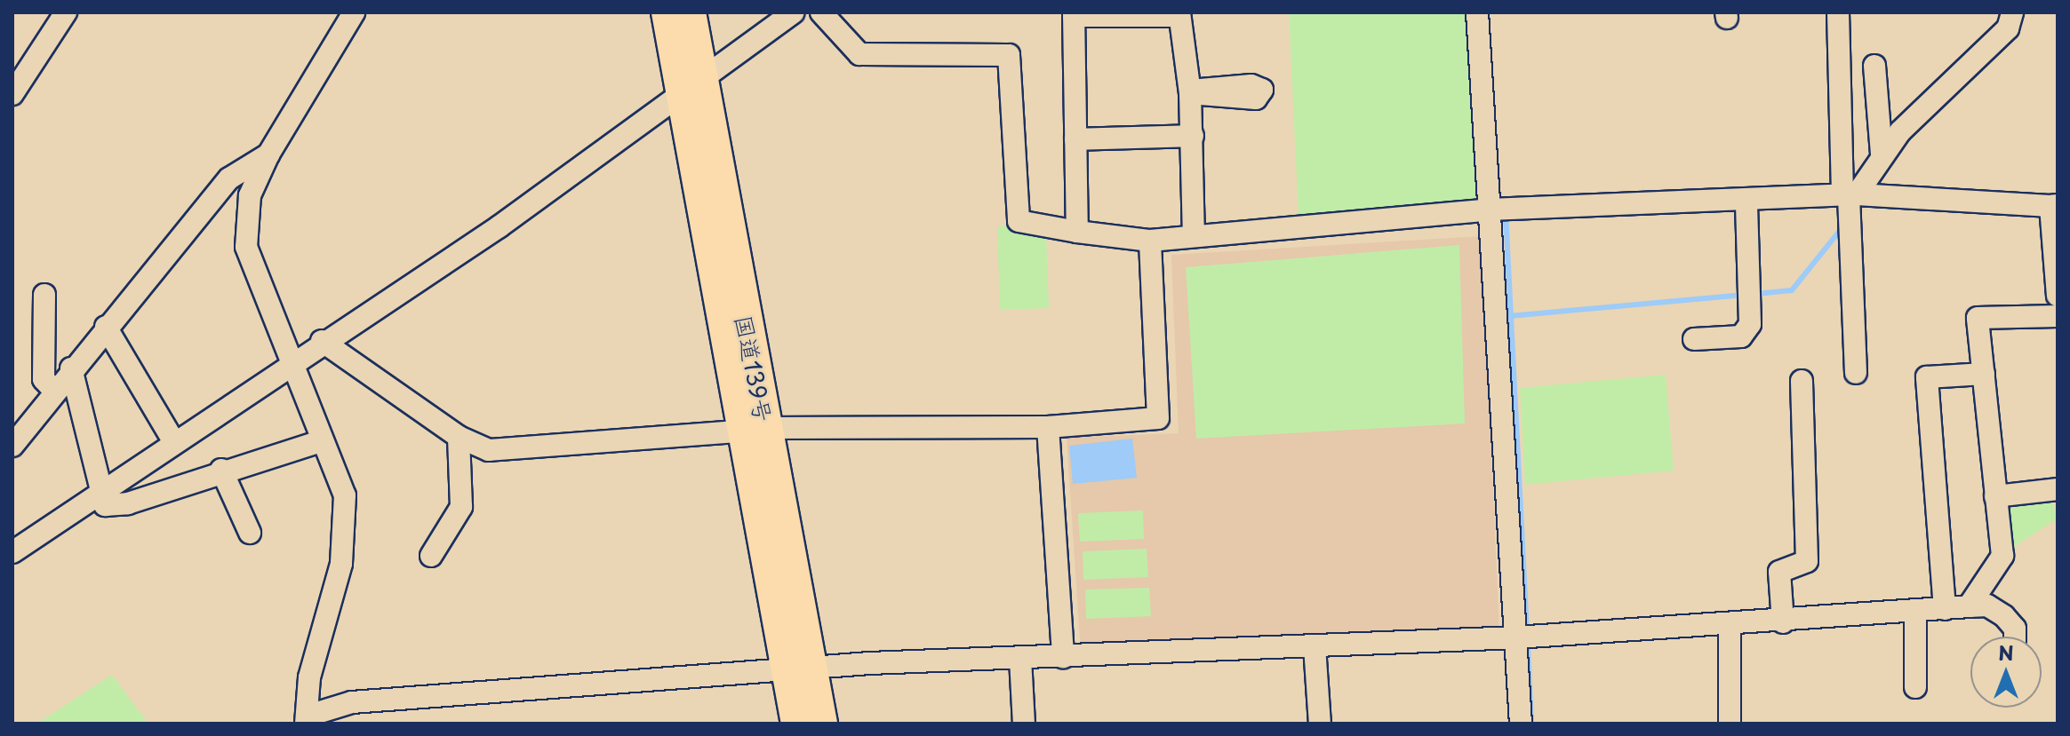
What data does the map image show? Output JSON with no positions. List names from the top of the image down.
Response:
{
  "streets": {
    "highway": ["国道139号"]
  },
  "north": "top"
}
